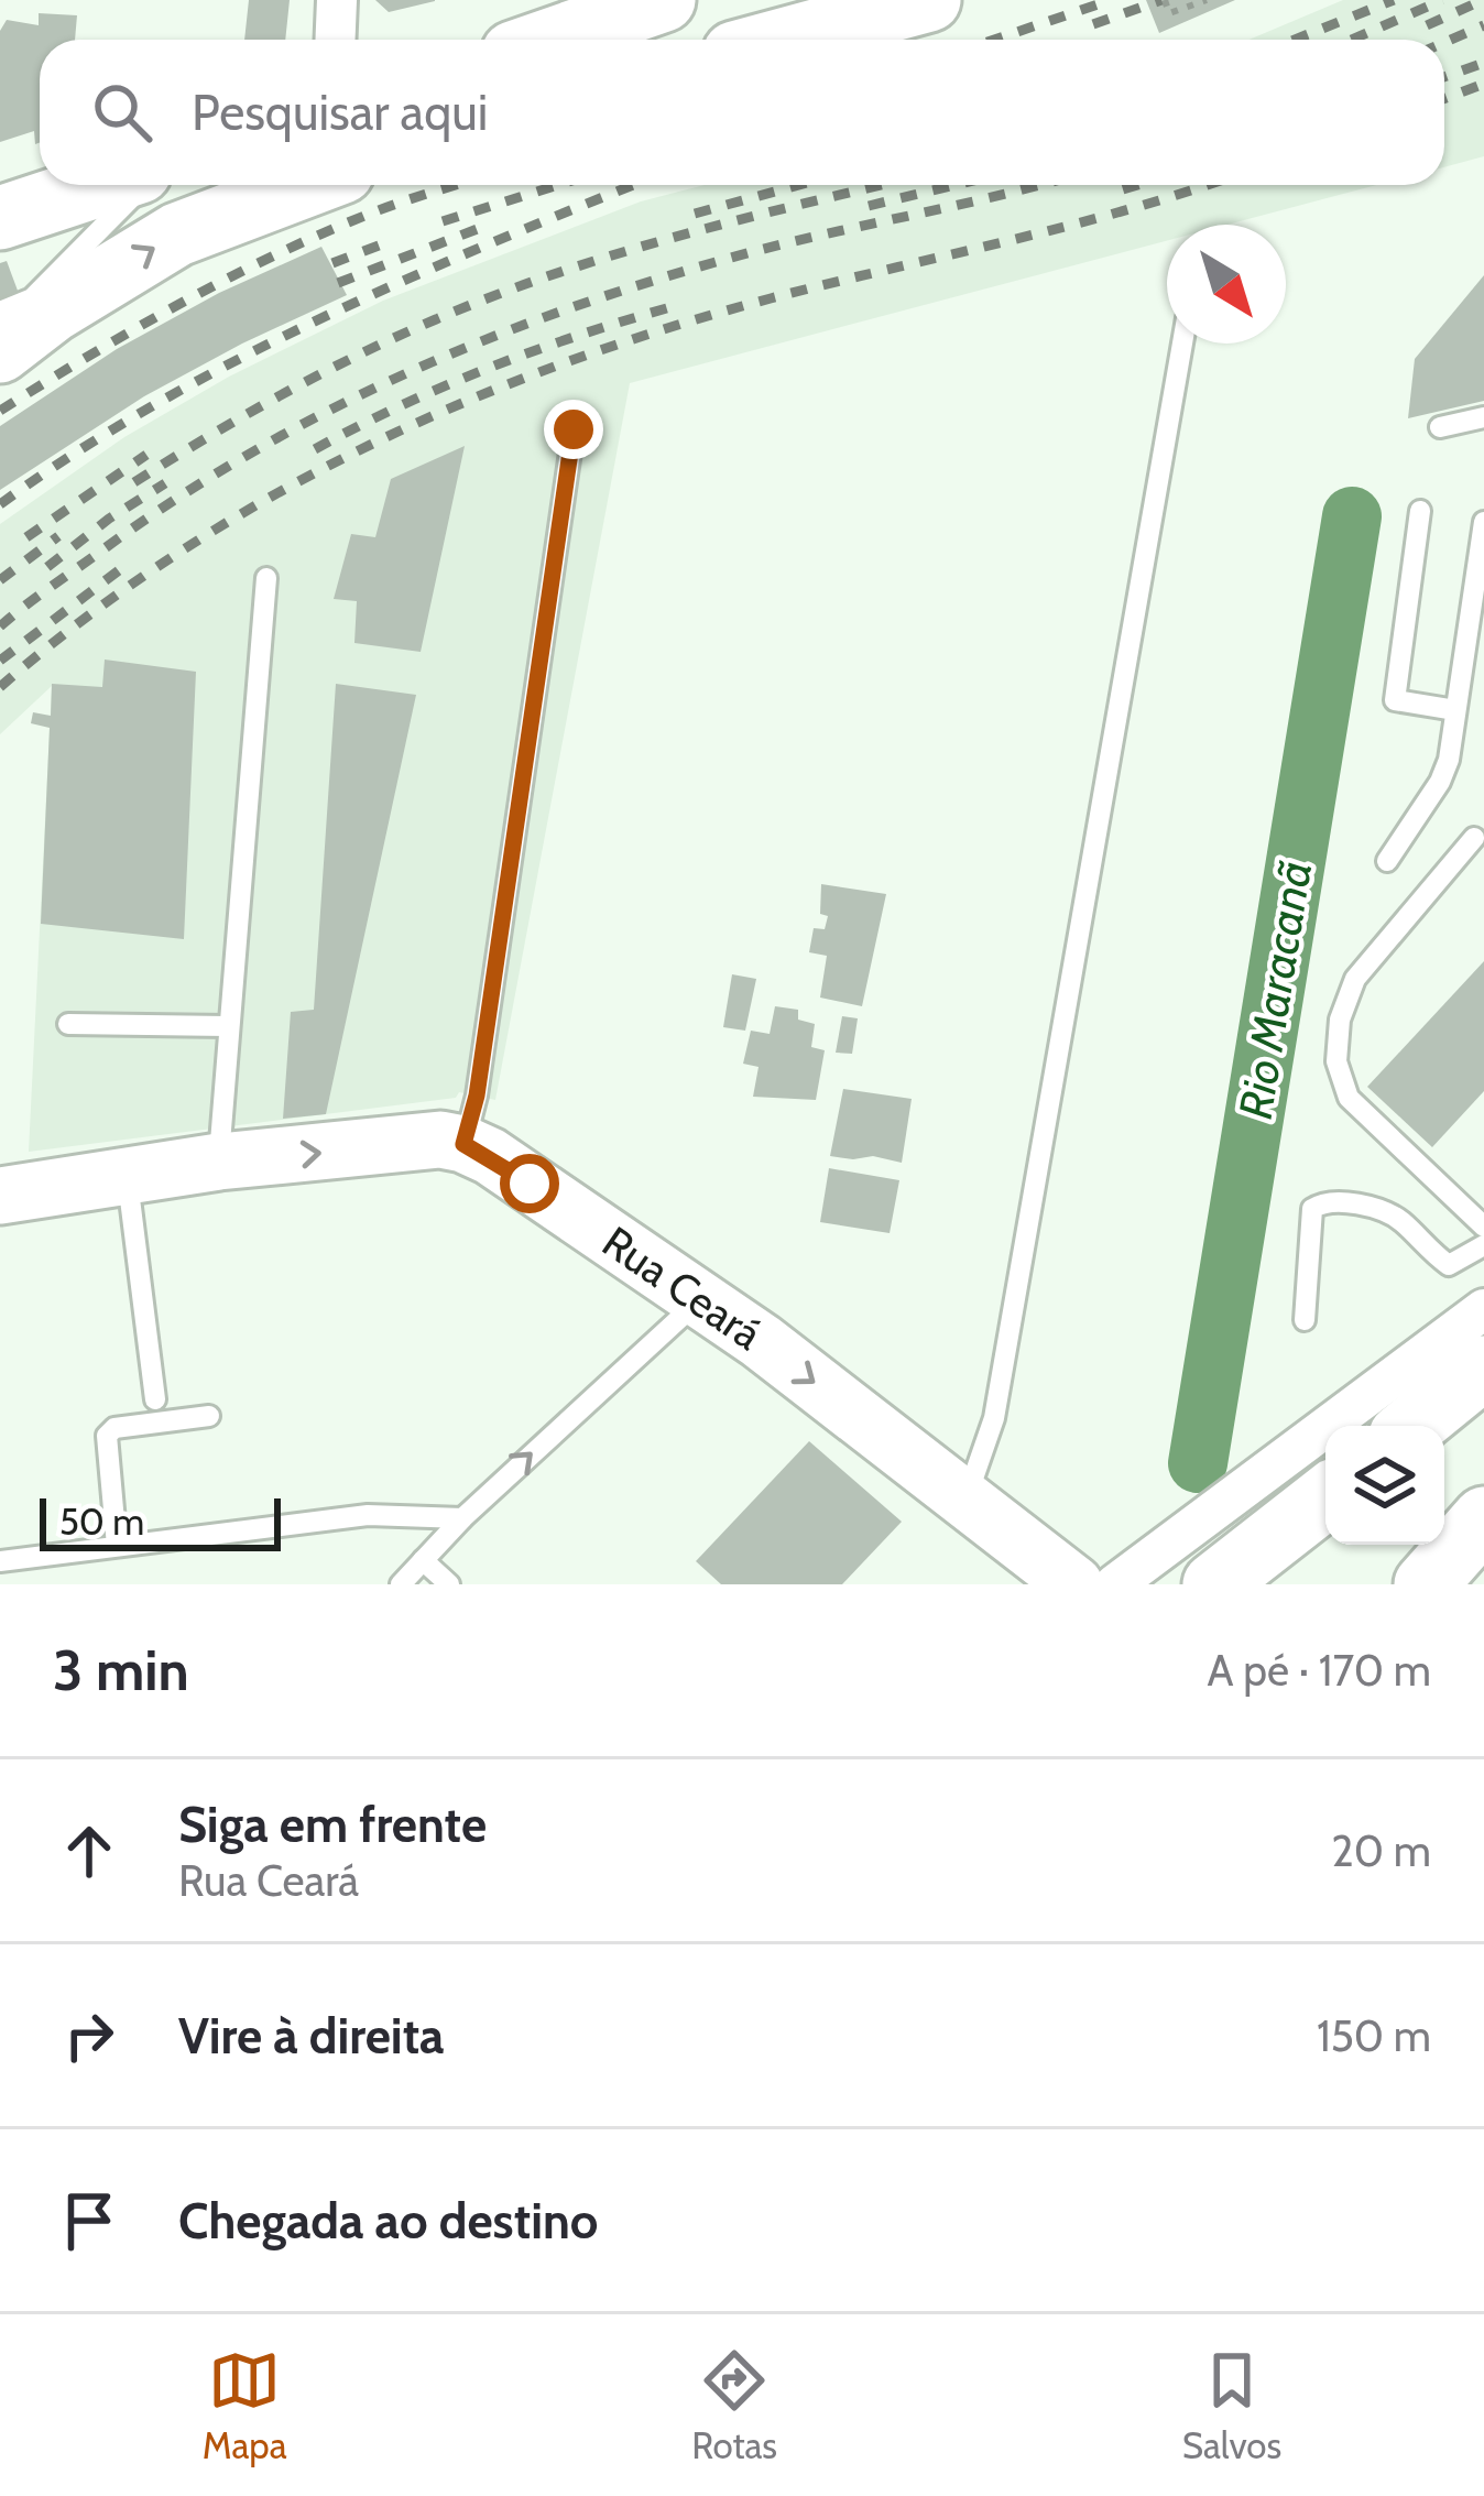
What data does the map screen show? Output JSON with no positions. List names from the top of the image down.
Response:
{
  "streets": {
    "street": ["Rua Ceará"]
  },
  "one_way": ["Rua Ceará"],
  "water": ["Rio Maracanã"],
  "scale_bar": "50 m",
  "north": "bottom right",
  "page": {
    "search": "Pesquisar aqui",
    "scale": "50 m",
    "heading": ["3 min", "A pé · 170 m"],
    "list": [
      ["Siga em frente", "Rua Ceará", "20 m"],
      ["Vire à direita", "150 m"],
      "Chegada ao destino"
    ],
    "nav": ["Mapa", "Rotas", "Salvos"]
  }
}
